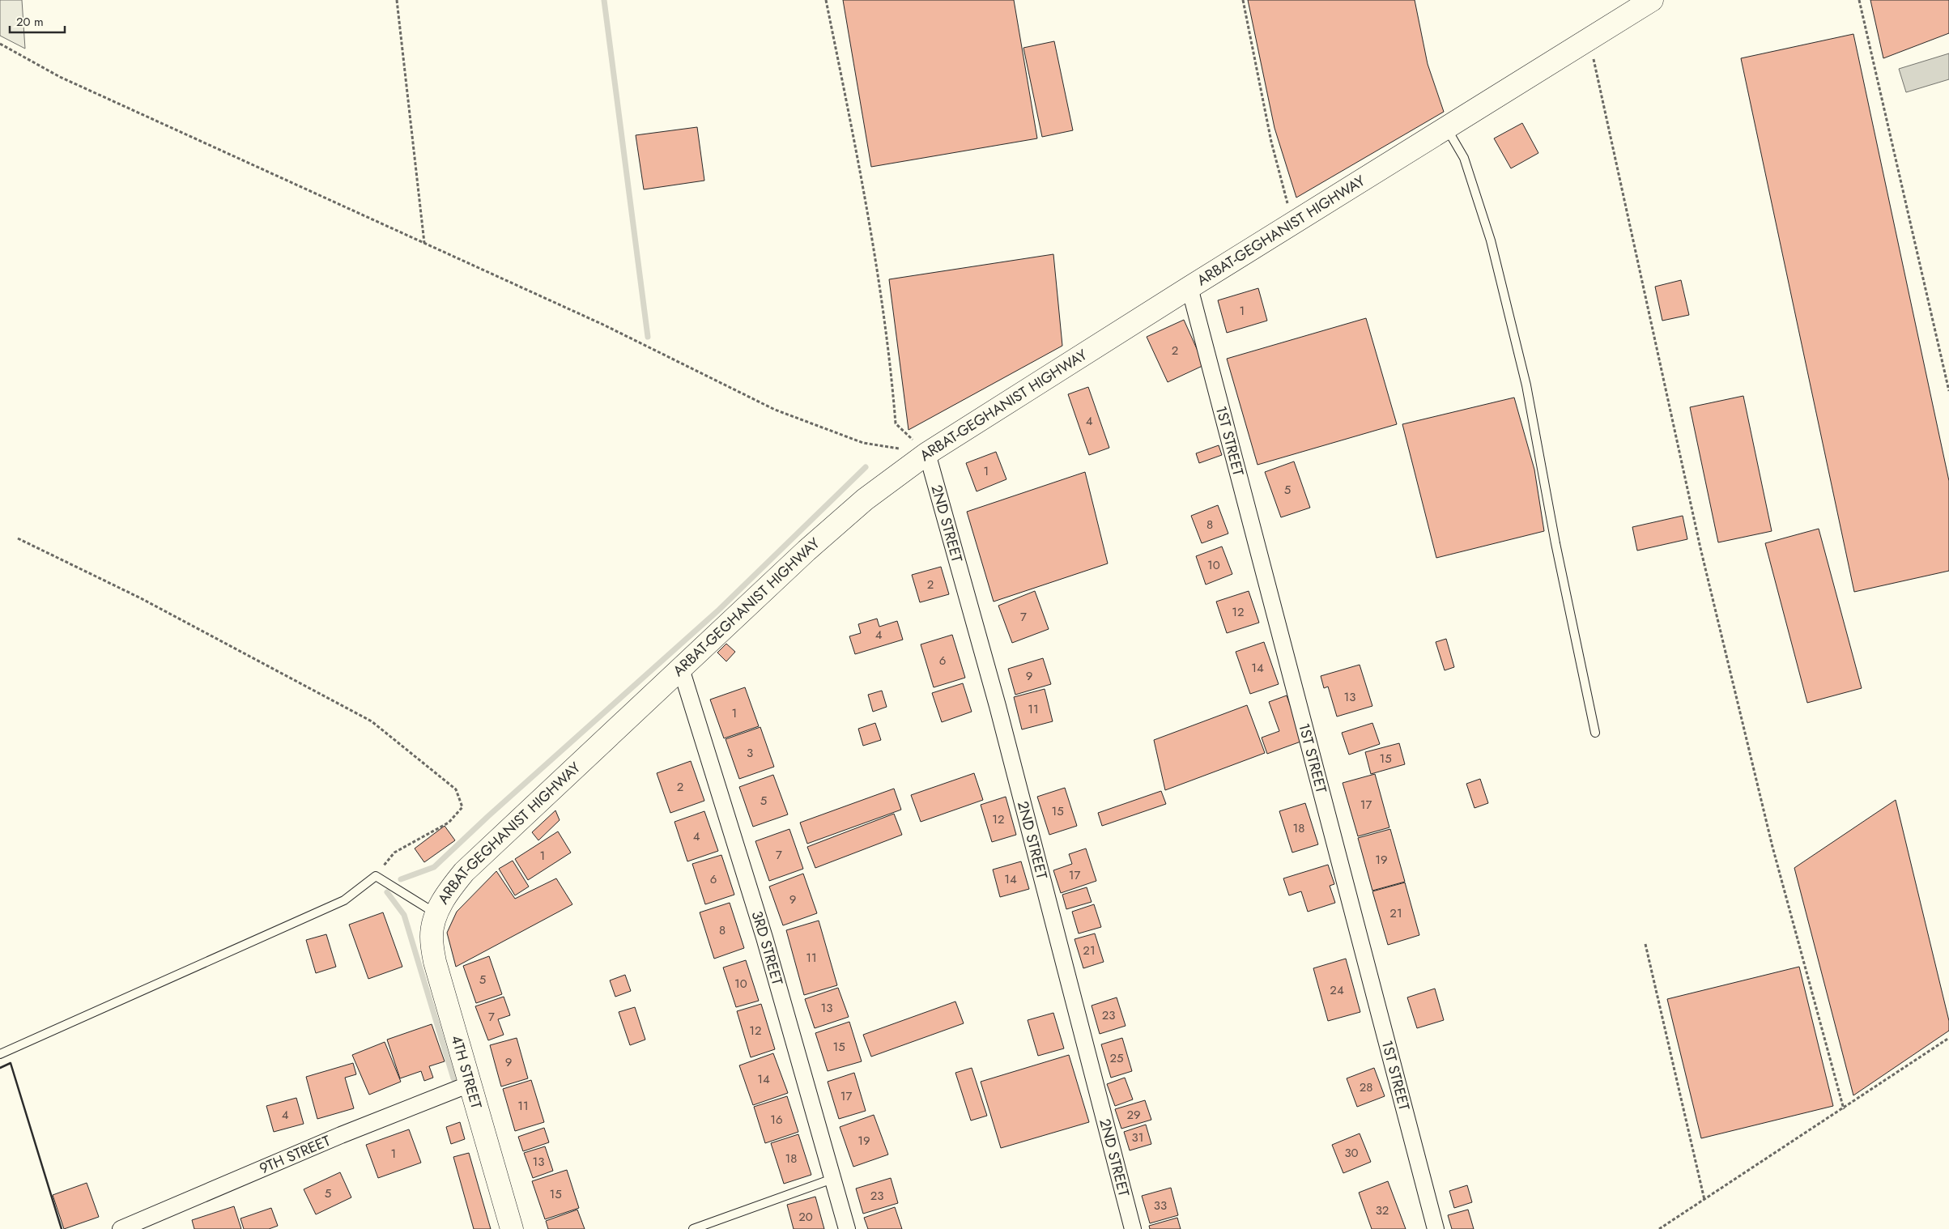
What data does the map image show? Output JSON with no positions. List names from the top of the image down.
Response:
{
  "streets": {
    "main road": ["ARBAT-GEGHANIST HIGHWAY", "4TH STREET"],
    "street": [
      "1ST STREET",
      "2ND STREET",
      "3RD STREET",
      "9TH STREET"
    ]
  },
  "crossings": [
    ["ARBAT-GEGHANIST HIGHWAY", "1ST STREET"],
    ["ARBAT-GEGHANIST HIGHWAY", "2ND STREET"],
    ["ARBAT-GEGHANIST HIGHWAY", "3RD STREET"],
    ["ARBAT-GEGHANIST HIGHWAY", "4TH STREET"],
    ["4TH STREET", "9TH STREET"]
  ],
  "house_numbers": [
    "1",
    "2",
    "4",
    "1",
    "5",
    "8",
    "10",
    "2",
    "12",
    "7",
    "4",
    "6",
    "14",
    "9",
    "13",
    "11",
    "1",
    "3",
    "15",
    "2",
    "5",
    "17",
    "15",
    "12",
    "18",
    "4",
    "7",
    "1",
    "19",
    "17",
    "6",
    "14",
    "9",
    "21",
    "8",
    "21",
    "11",
    "5",
    "10",
    "24",
    "13",
    "23",
    "7",
    "12",
    "15",
    "25",
    "9",
    "14",
    "28",
    "17",
    "11",
    "4",
    "29",
    "16",
    "31",
    "19",
    "30",
    "1",
    "18",
    "13",
    "5",
    "15",
    "23",
    "33",
    "32",
    "20"
  ],
  "scale_bar": "20 m"
}
